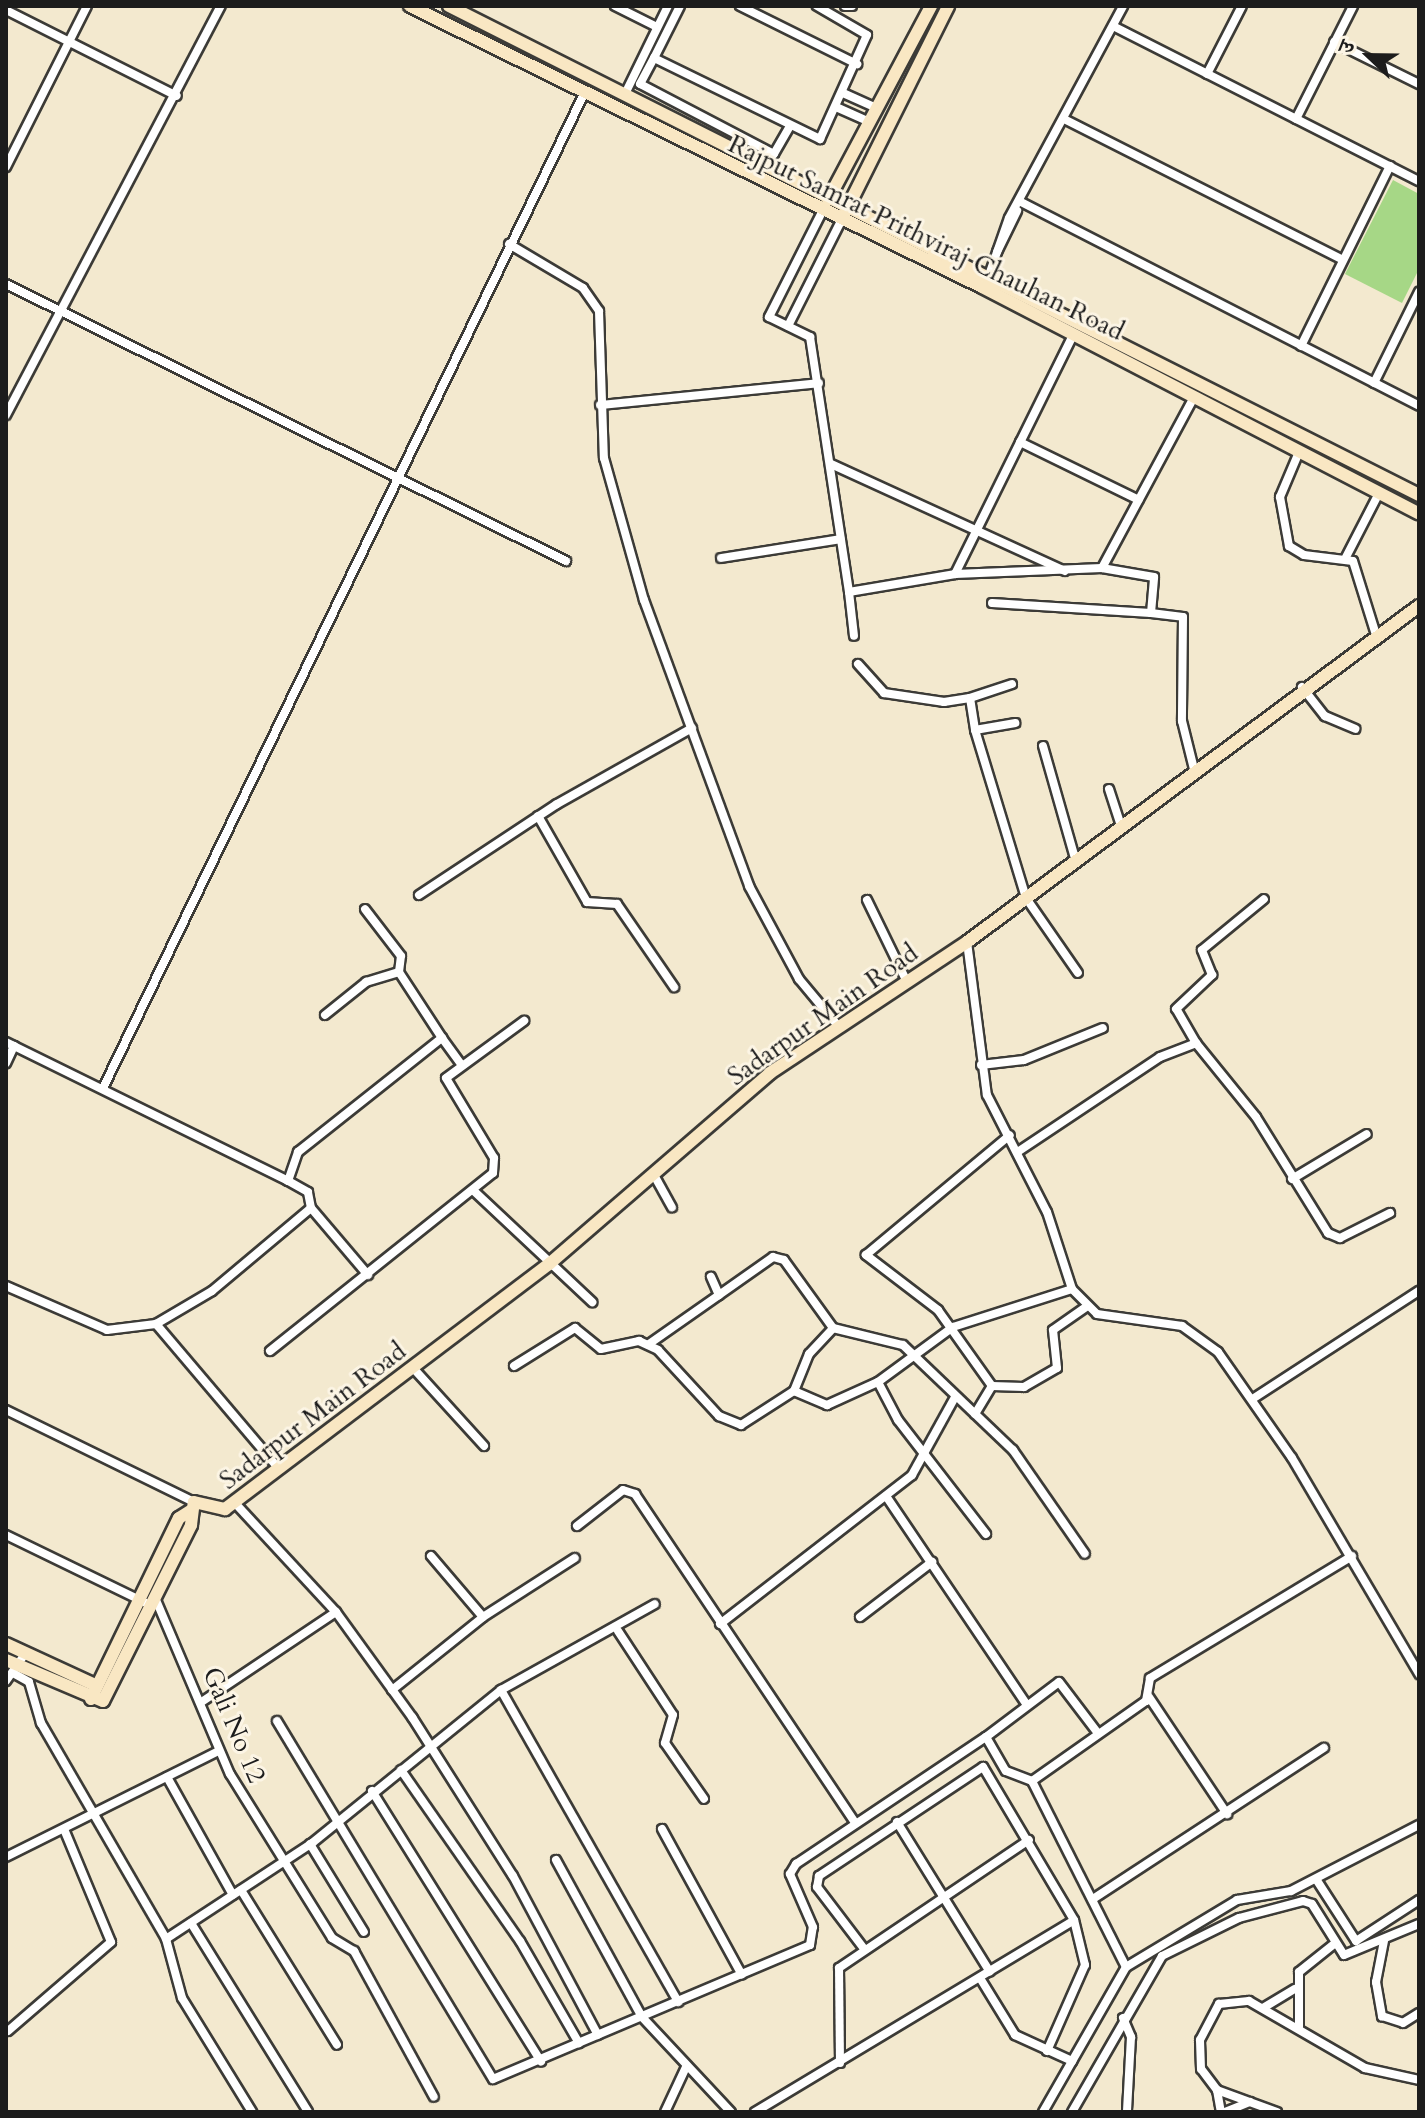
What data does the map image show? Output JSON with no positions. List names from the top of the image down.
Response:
{
  "streets": {
    "street": ["Rajput Samrat Prithviraj Chauhan Road", "Sadarpur Main Road", "Gali No 12"]
  },
  "north": "left"
}
